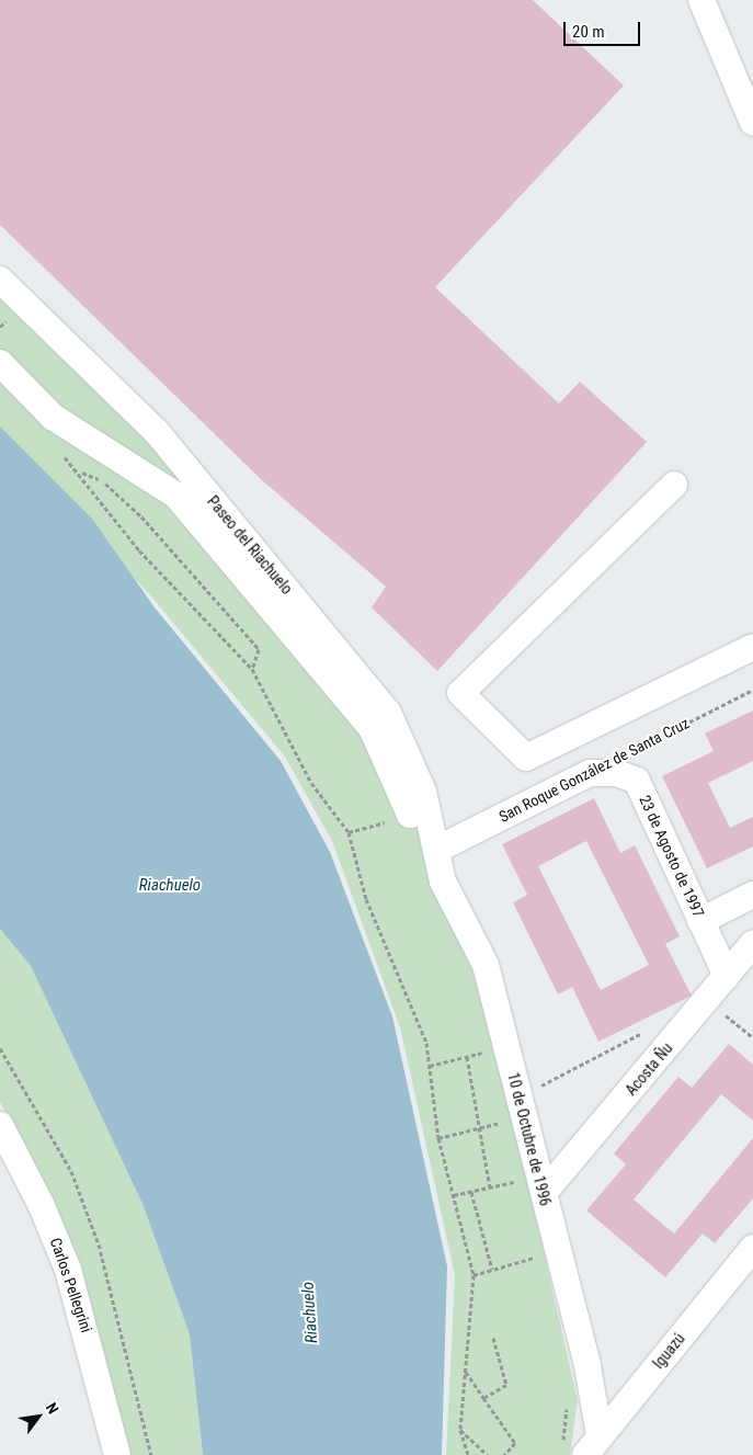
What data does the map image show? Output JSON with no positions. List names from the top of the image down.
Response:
{
  "streets": {
    "street": [
      "Paseo del Riachuelo",
      "San Roque González de Santa Cruz",
      "23 de Agosto de 1997",
      "Acosta Ñu",
      "10 de Octubre de 1996",
      "Carlos Pellegrini",
      "Iguazú"
    ]
  },
  "crossings": [
    ["Paseo del Riachuelo", "San Roque González de Santa Cruz"],
    ["Paseo del Riachuelo", "10 de Octubre de 1996"],
    ["San Roque González de Santa Cruz", "23 de Agosto de 1997"],
    ["San Roque González de Santa Cruz", "10 de Octubre de 1996"],
    ["23 de Agosto de 1997", "Acosta Ñu"],
    ["Acosta Ñu", "10 de Octubre de 1996"],
    ["10 de Octubre de 1996", "Iguazú"]
  ],
  "water": ["Riachuelo"],
  "scale_bar": "20 m",
  "north": "top right"
}
